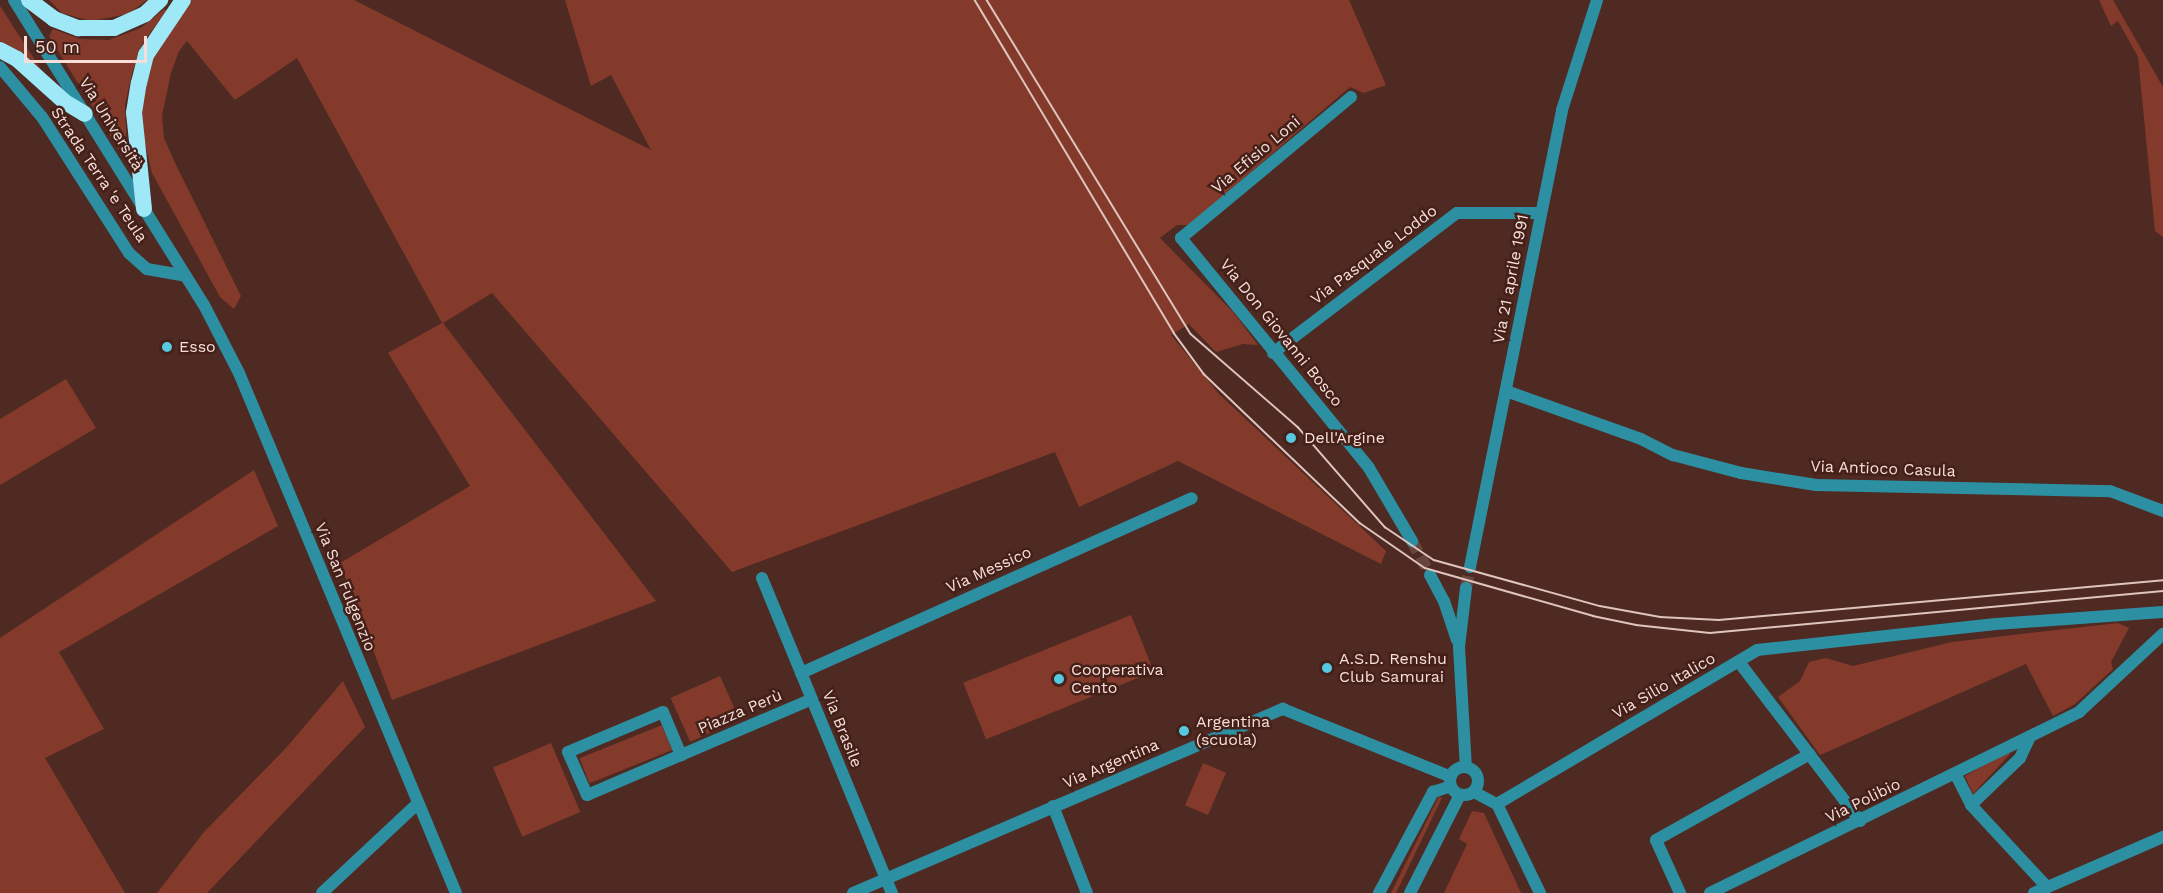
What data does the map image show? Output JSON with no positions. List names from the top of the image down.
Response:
{
  "streets": {
    "street": [
      "Via Università",
      "Via Efisio Loni",
      "Strada Terra 'e Teula",
      "Via Pasquale Loddo",
      "Via 21 aprile 1991",
      "Via Don Giovanni Bosco",
      "Via Antioco Casula",
      "Via Messico",
      "Via San Fulgenzio",
      "Via Silio Italico",
      "Piazza Perù",
      "Via Brasile",
      "Via Argentina",
      "Via Polibio"
    ]
  },
  "crossings": [
    ["Via Università", "Strada Terra 'e Teula"],
    ["Via Università", "Via San Fulgenzio"],
    ["Via Efisio Loni", "Via Don Giovanni Bosco"],
    ["Via Pasquale Loddo", "Via 21 aprile 1991"],
    ["Via Pasquale Loddo", "Via Don Giovanni Bosco"],
    ["Via 21 aprile 1991", "Via Antioco Casula"],
    ["Via Messico", "Via Brasile"],
    ["Via Silio Italico", "Via Polibio"],
    ["Piazza Perù", "Via Brasile"],
    ["Via Brasile", "Via Argentina"]
  ],
  "places": [
    "Esso",
    "Dell'Argine",
    "A.S.D. Renshu Club Samurai",
    "Cooperativa Cento",
    "Argentina (scuola)"
  ],
  "scale_bar": "50 m"
}
